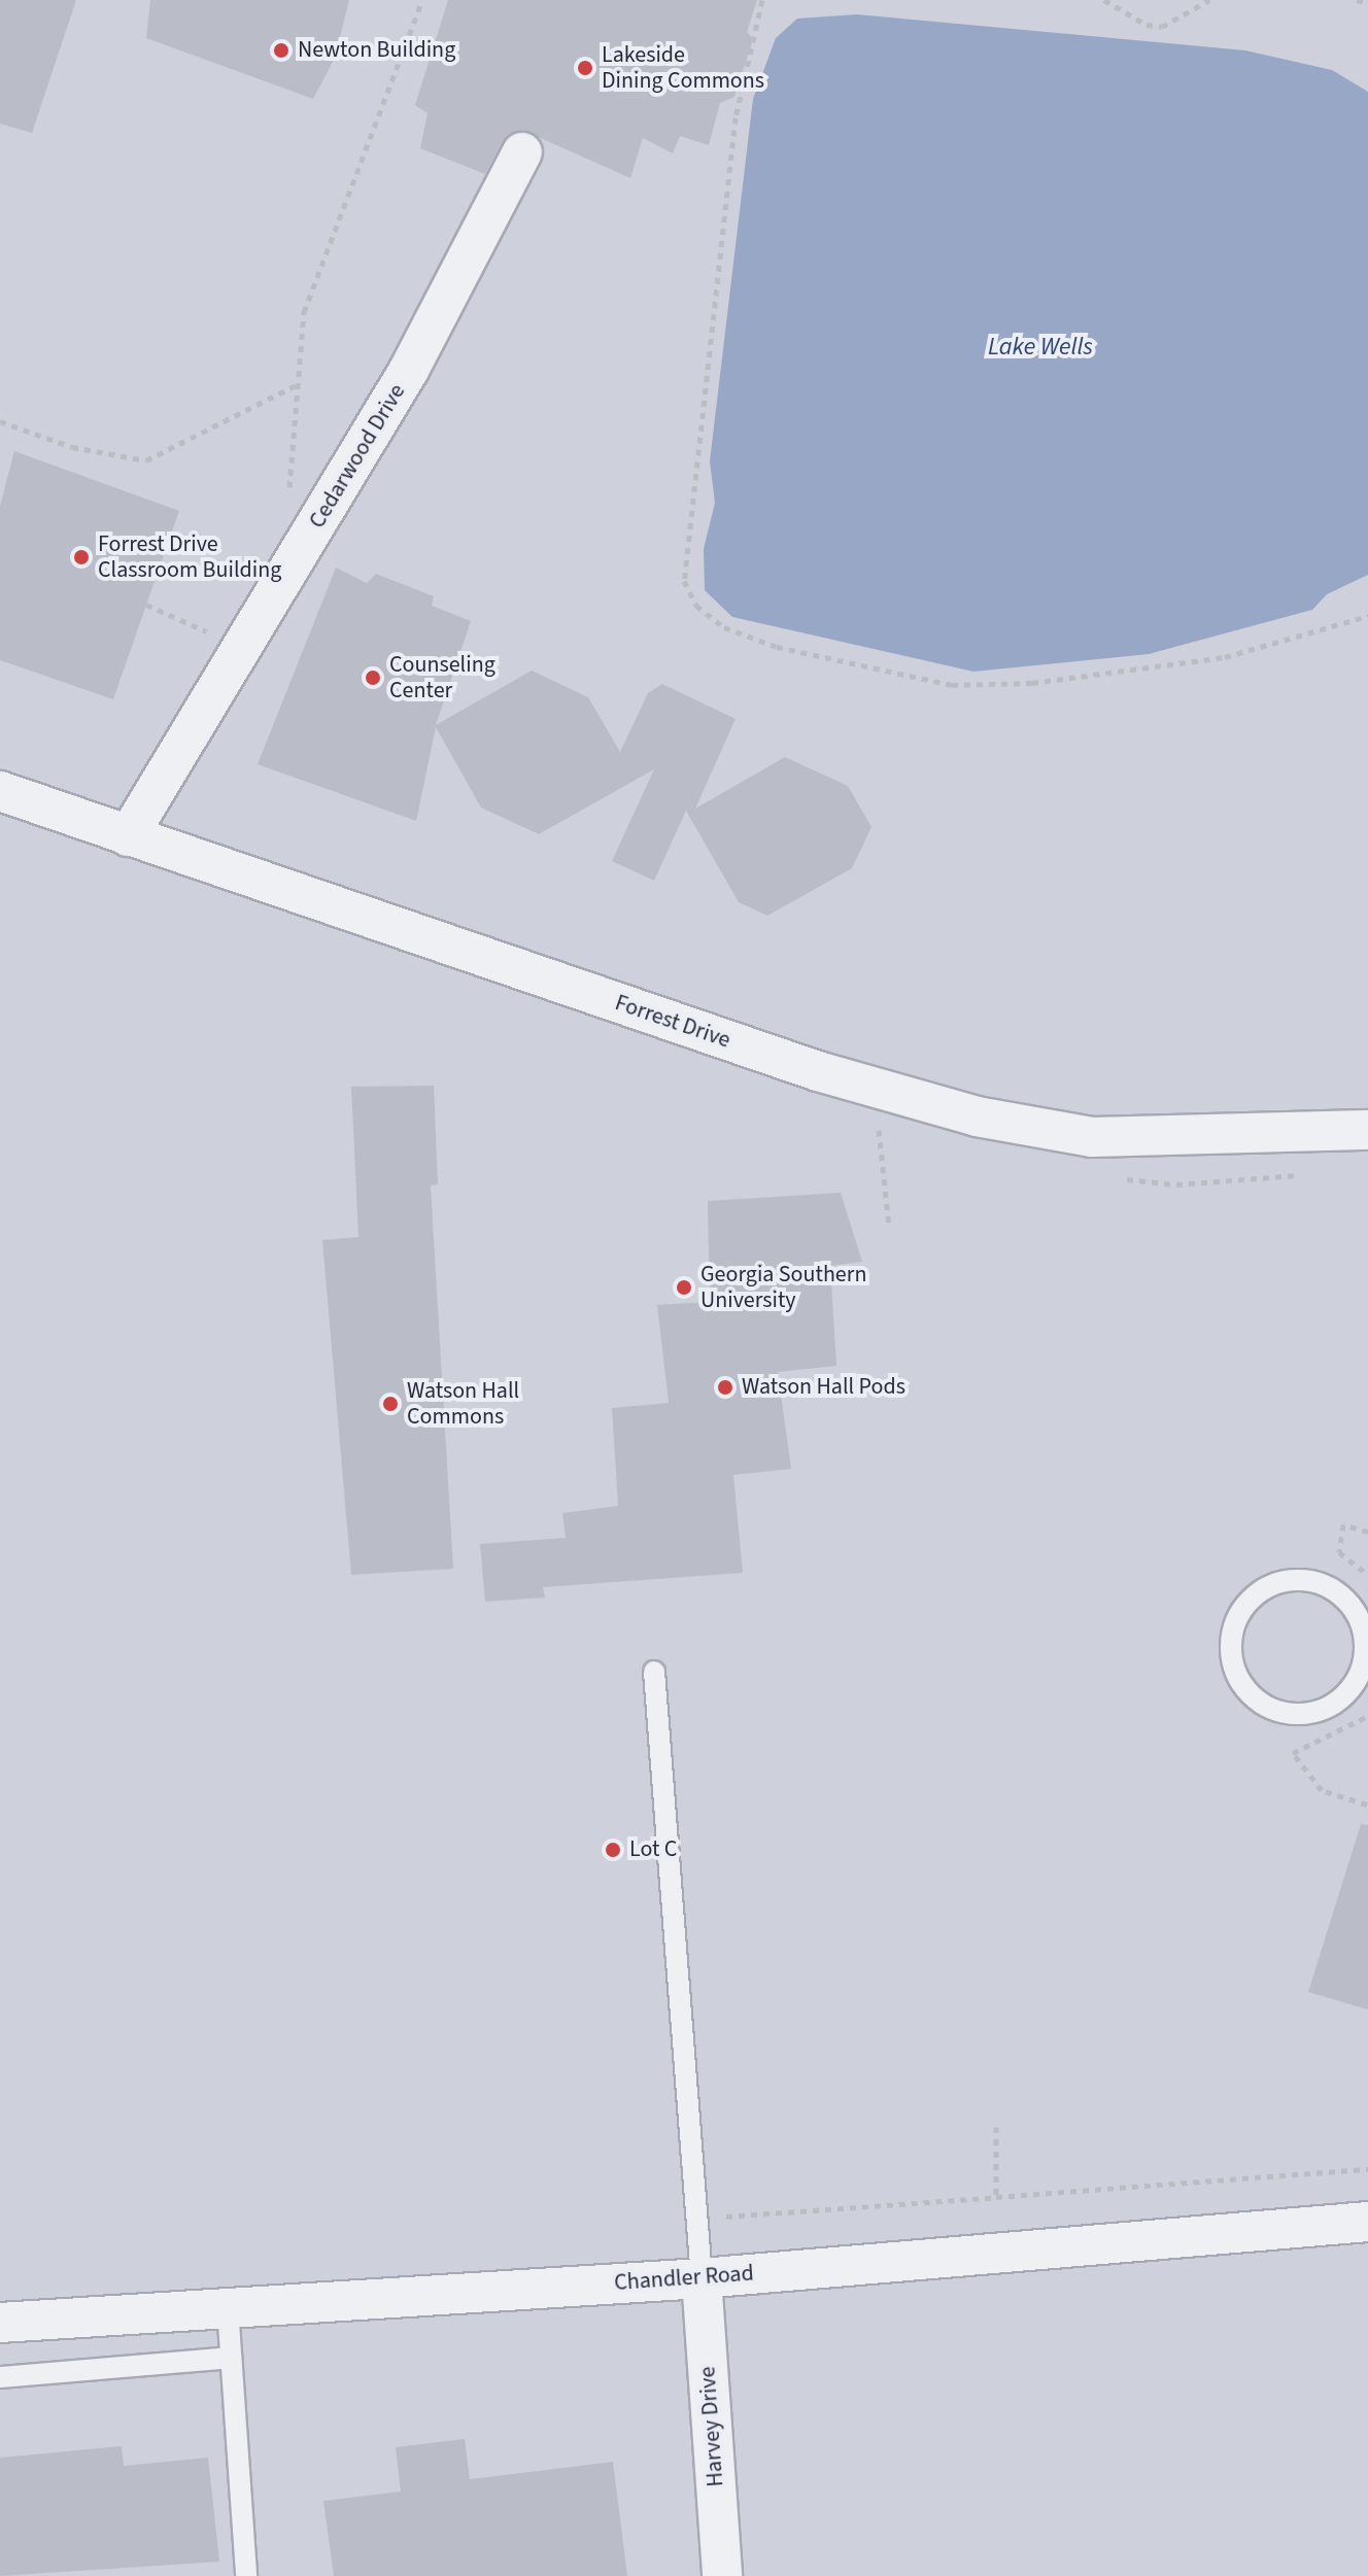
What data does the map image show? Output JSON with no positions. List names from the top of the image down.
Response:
{
  "streets": {
    "street": [
      "Cedarwood Drive",
      "Forrest Drive",
      "Chandler Road",
      "Harvey Drive"
    ]
  },
  "crossings": [
    ["Cedarwood Drive", "Forrest Drive"],
    ["Chandler Road", "Harvey Drive"]
  ],
  "water": ["Lake Wells"],
  "places": [
    "Newton Building",
    "Lakeside Dining Commons",
    "Forrest Drive Classroom Building",
    "Counseling Center",
    "Georgia Southern University",
    "Watson Hall Pods",
    "Watson Hall Commons",
    "Lot C"
  ]
}
